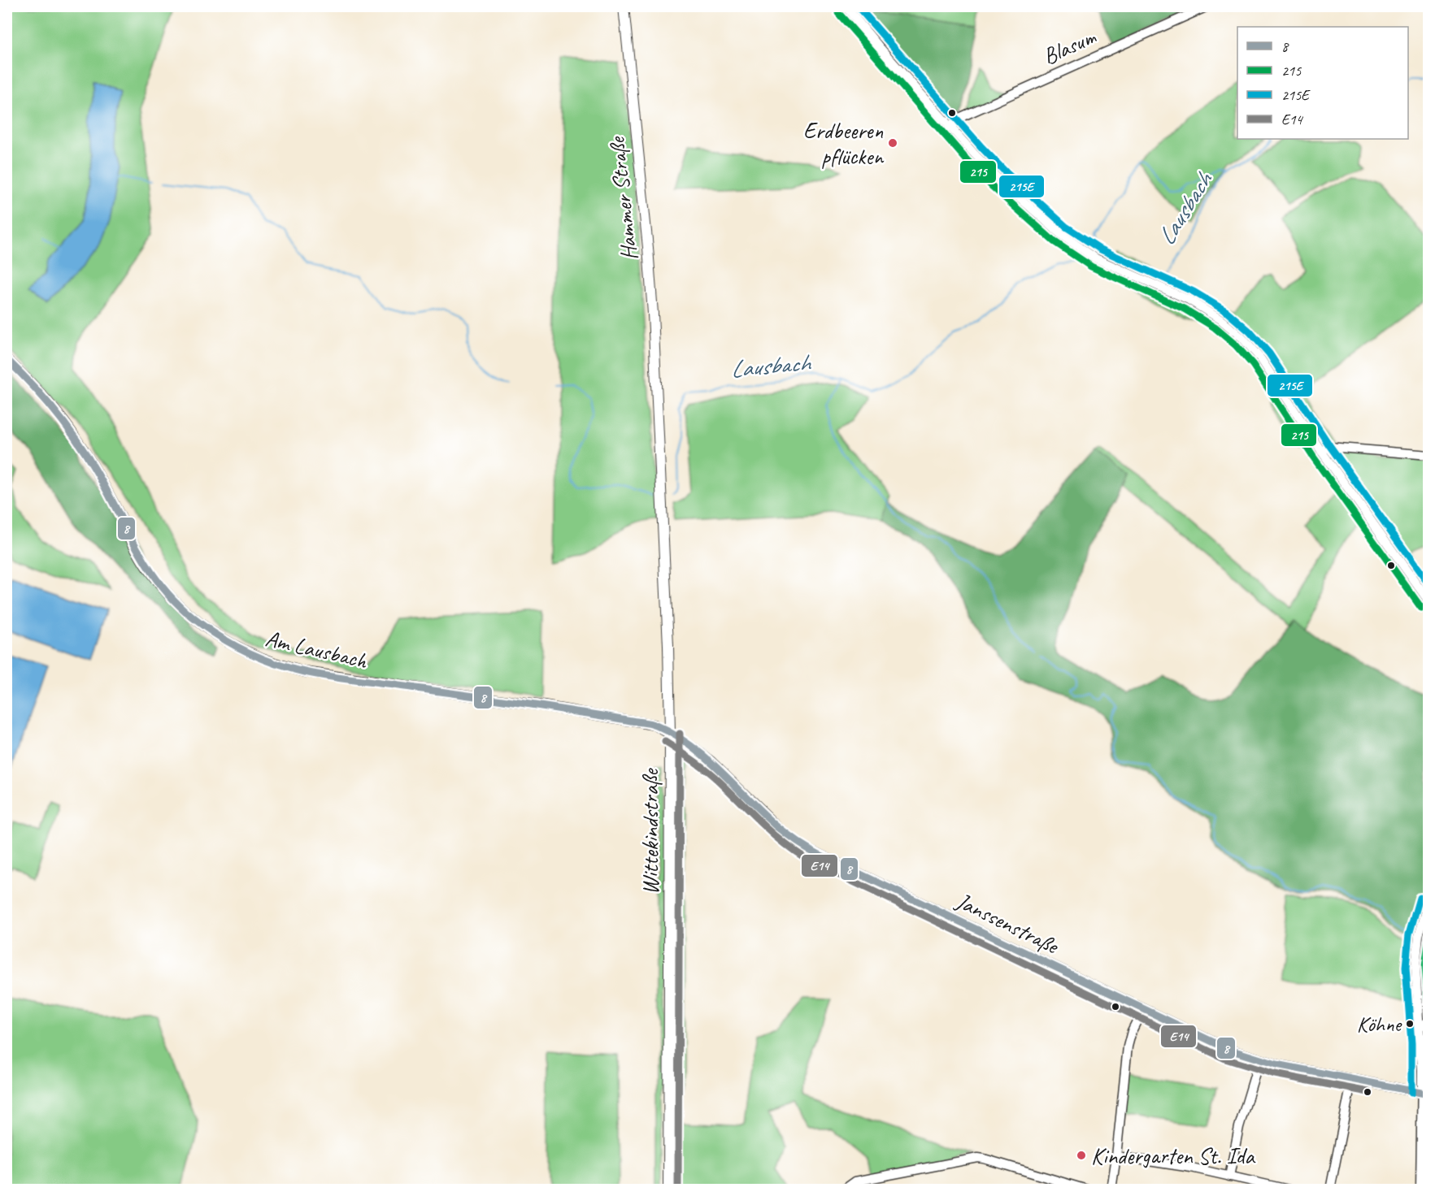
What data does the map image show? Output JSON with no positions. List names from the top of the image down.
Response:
{
  "streets": {
    "main road": [
      "Hammer Straße",
      "Am Lausbach",
      "Wittekindstraße",
      "Janssenstraße"
    ],
    "street": ["Blasum"]
  },
  "crossings": [
    ["Hammer Straße", "Wittekindstraße"],
    ["Am Lausbach", "Wittekindstraße"],
    ["Am Lausbach", "Janssenstraße"],
    ["Wittekindstraße", "Janssenstraße"]
  ],
  "water": ["Lausbach"],
  "places": ["Erdbeeren pflücken", "Köhne", "Kindergarten St. Ida"],
  "lines": [
    "transit line 215E",
    "transit line 215",
    "transit line 8",
    "transit line E14"
  ],
  "legend": [
    "8",
    "215",
    "215E",
    "E14"
  ]
}
